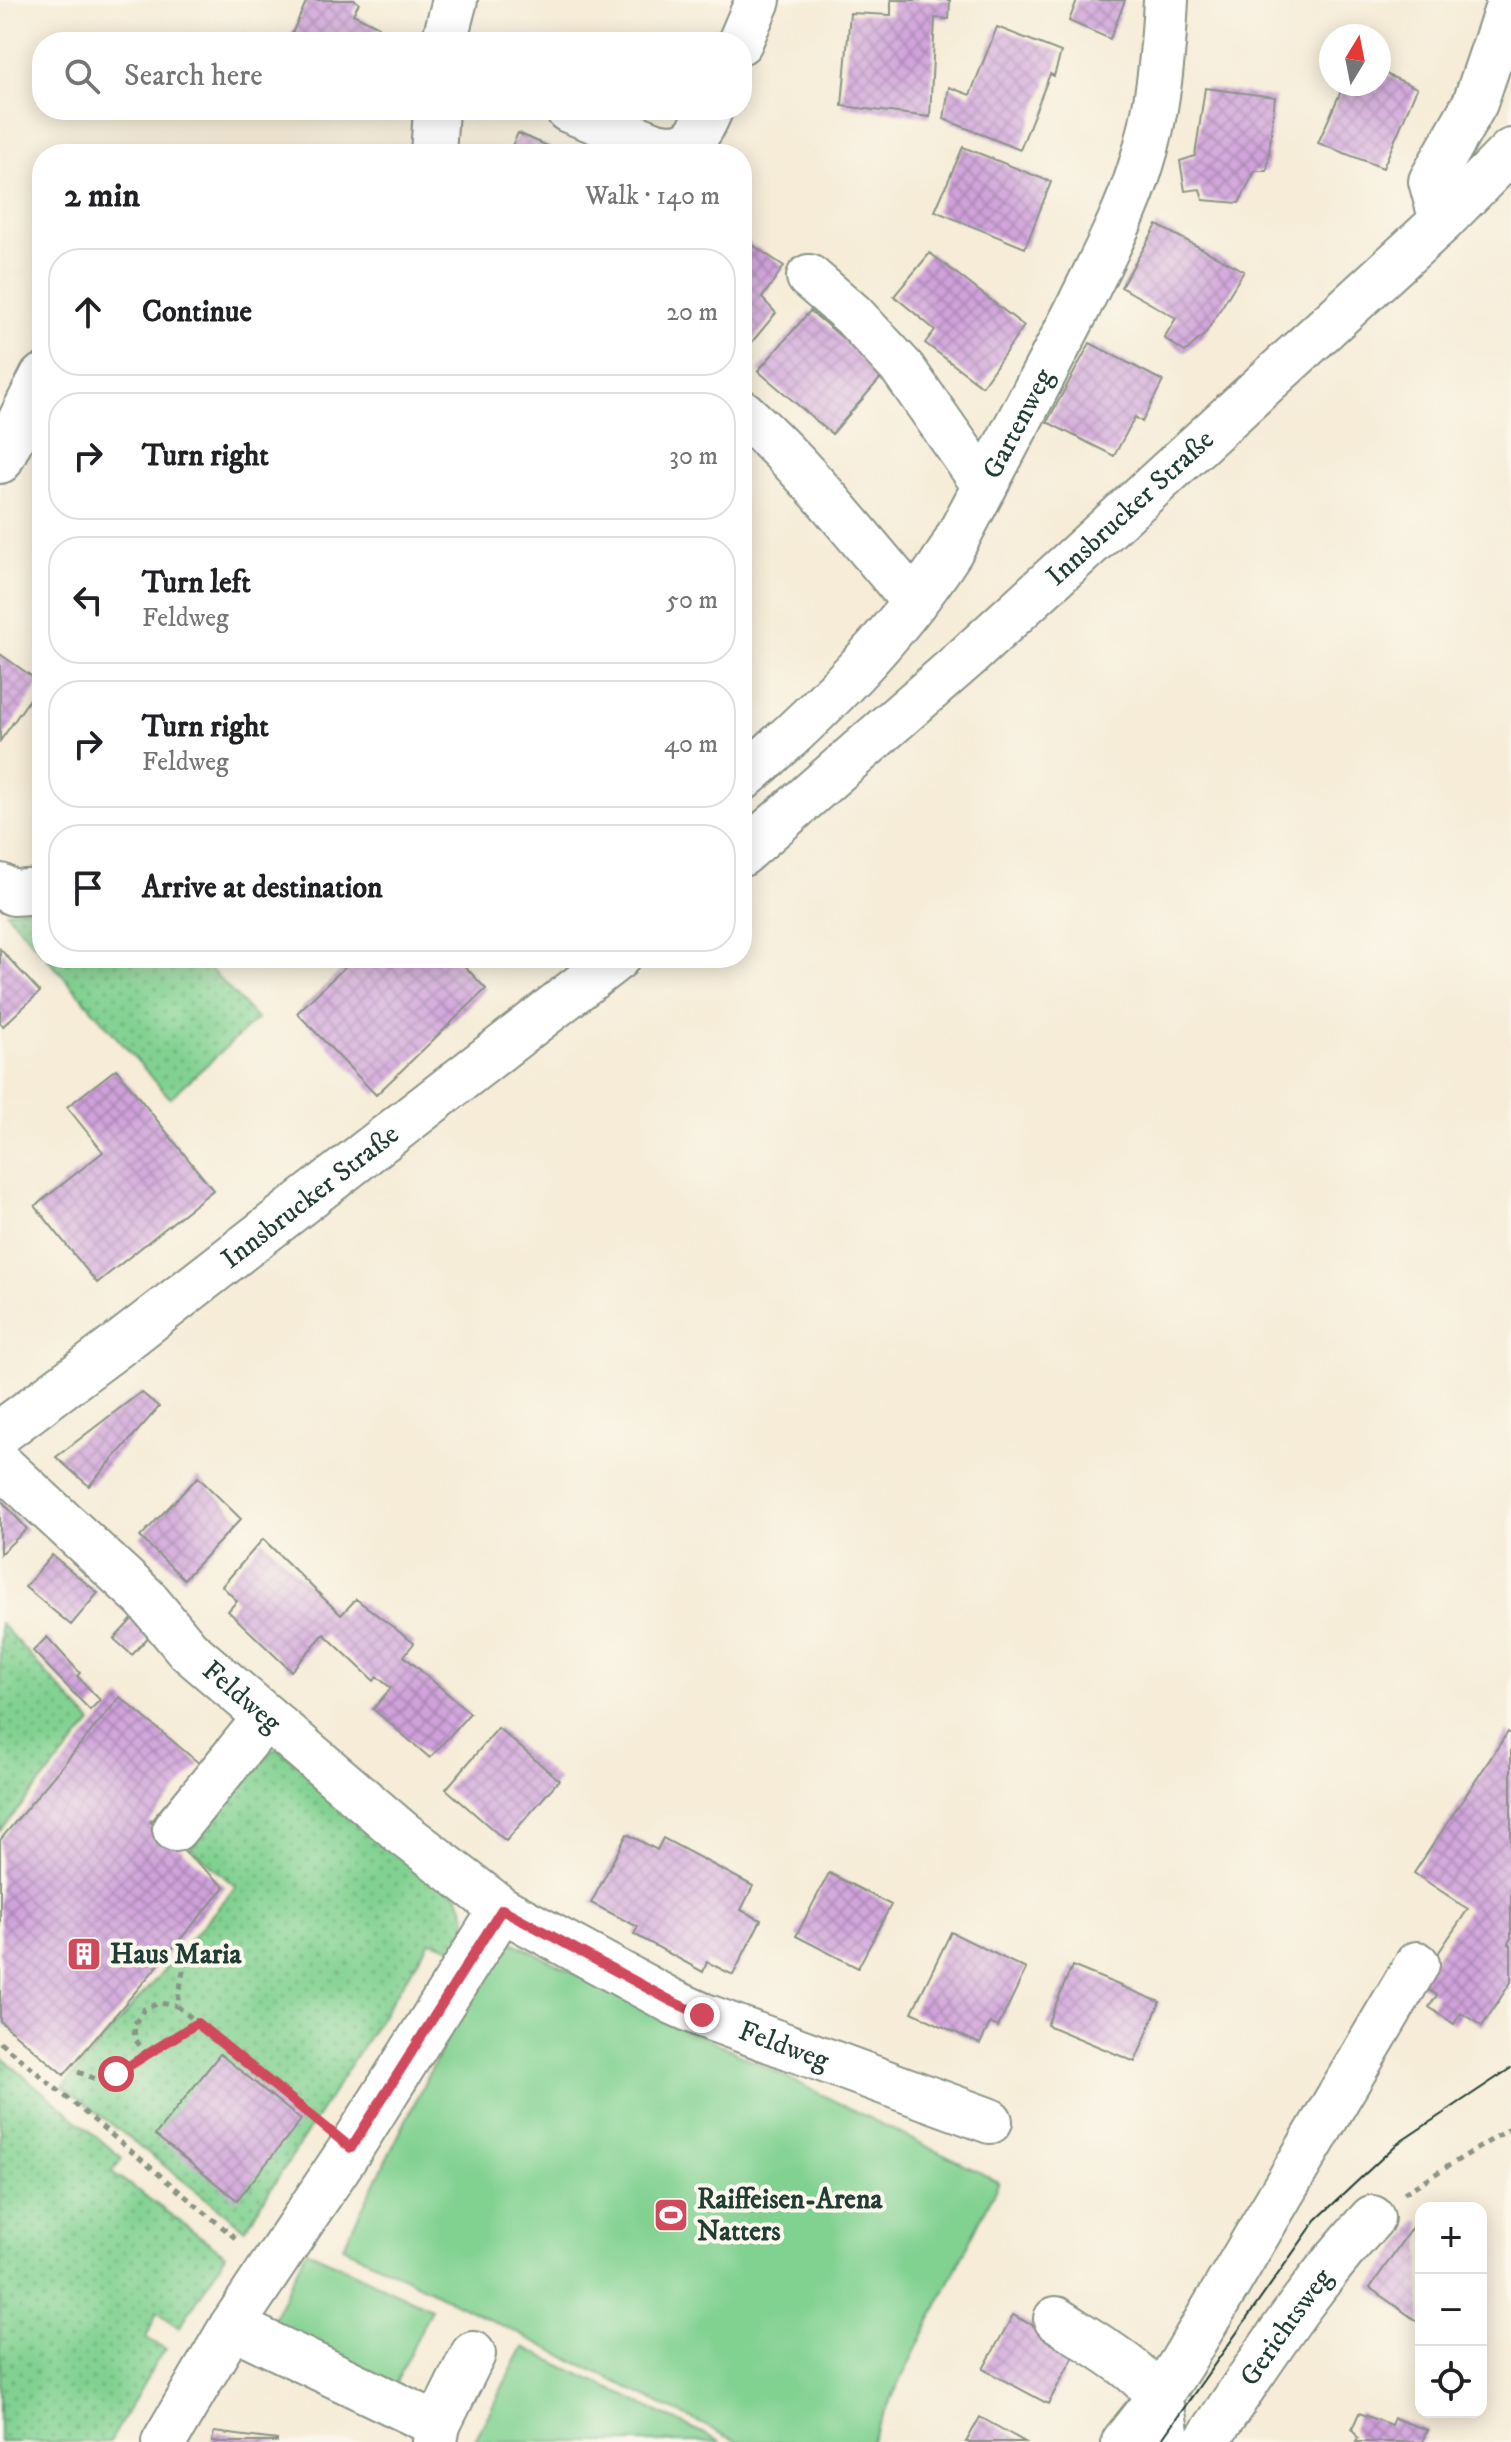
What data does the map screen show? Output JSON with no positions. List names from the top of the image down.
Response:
{
  "streets": {
    "street": [
      "Gartenweg",
      "Innsbrucker Straße",
      "Feldweg",
      "Gerichtsweg"
    ]
  },
  "places": {
    "building": ["Haus Maria"],
    "sports": ["Raiffeisen-Arena Natters"]
  },
  "north": "top",
  "page": {
    "search": "Search here",
    "heading": ["2 min", "Walk · 140 m"],
    "list": [
      ["Continue", "20 m"],
      ["Turn right", "30 m"],
      ["Turn left", "Feldweg", "50 m"],
      ["Turn right", "Feldweg", "40 m"],
      "Arrive at destination"
    ],
    "map_buttons": ["+", "−"]
  }
}
